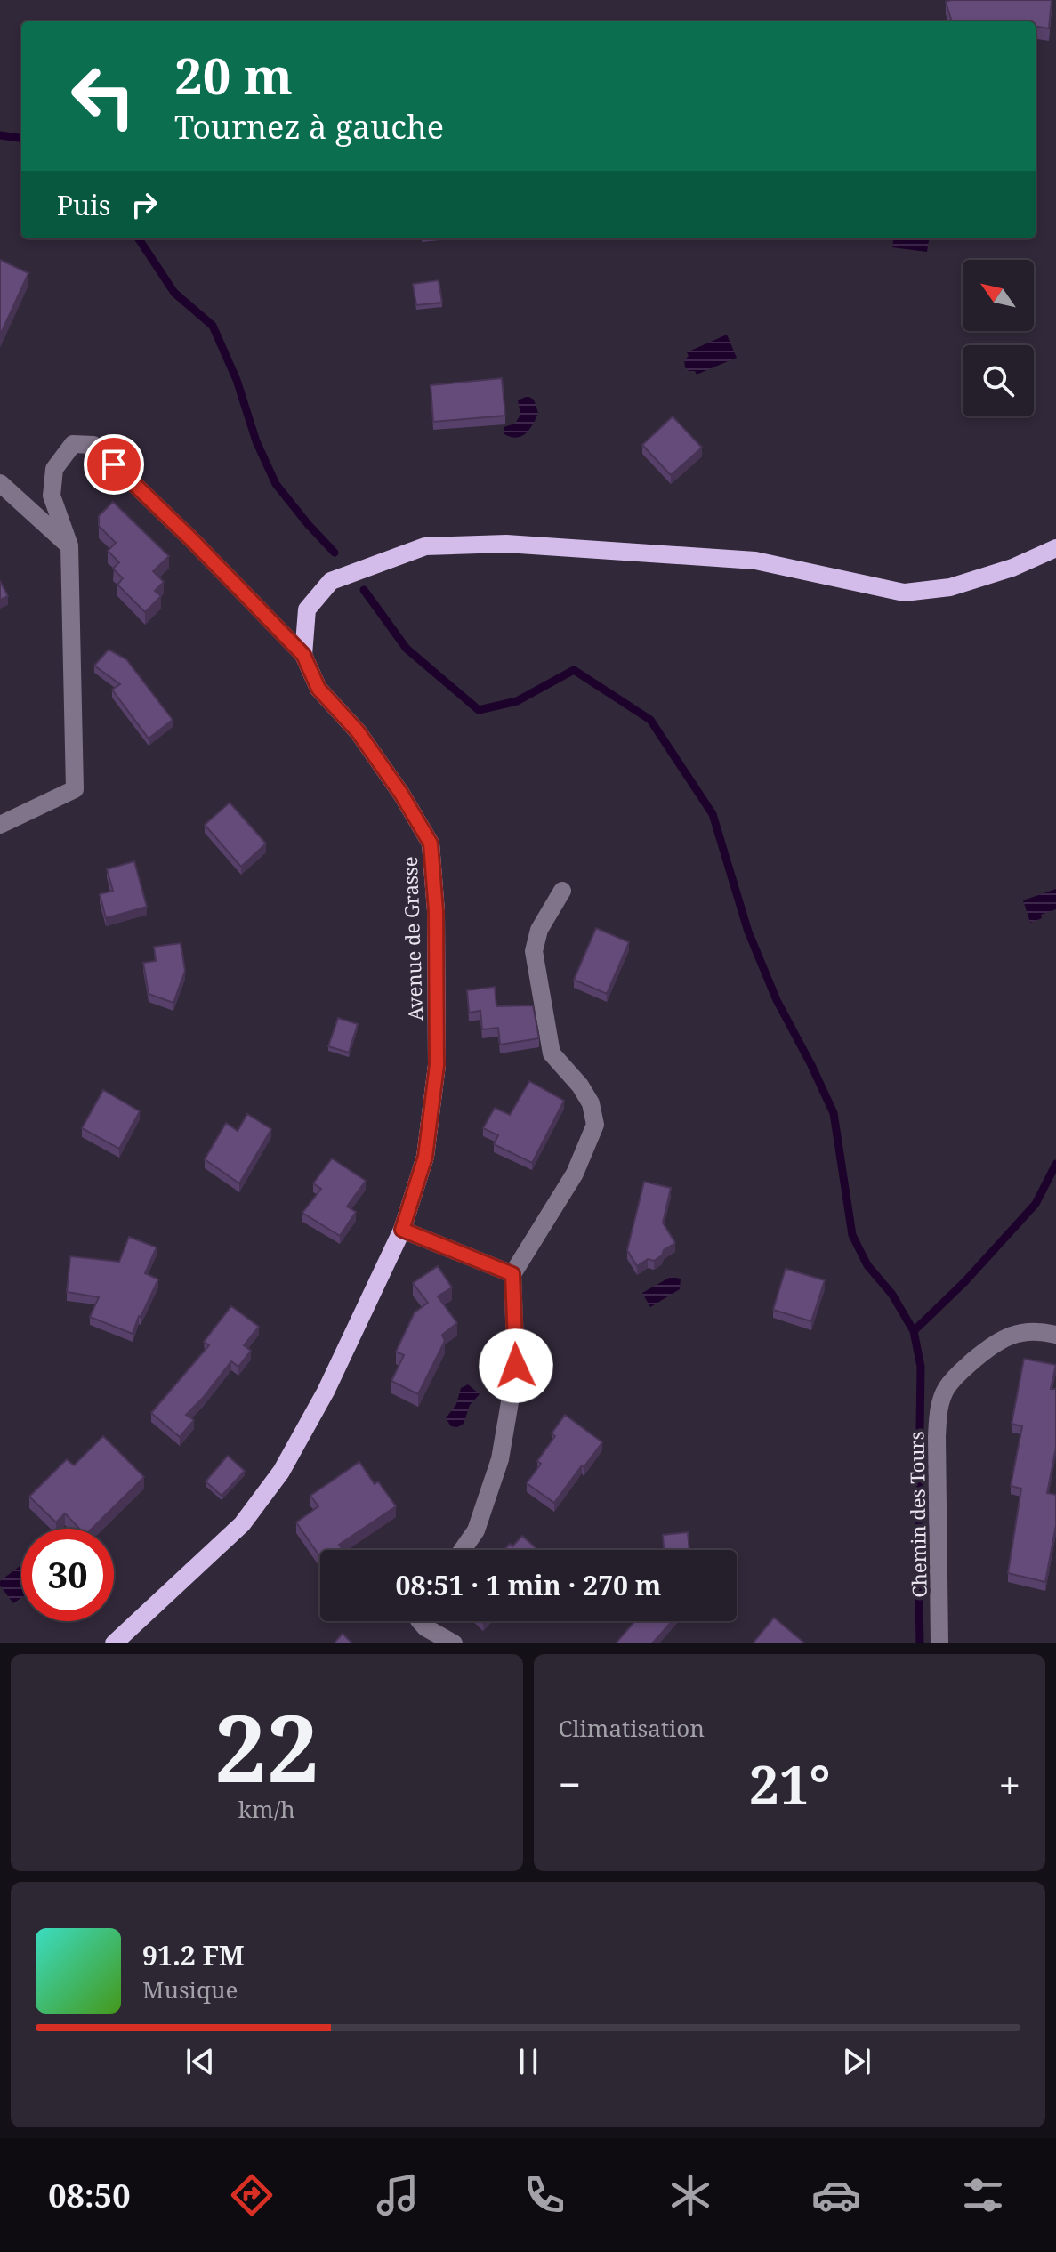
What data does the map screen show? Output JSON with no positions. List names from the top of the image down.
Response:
{
  "streets": {
    "main road": ["Avenue de Grasse"],
    "street": ["Chemin des Tours"]
  },
  "north": "top left",
  "page": {
    "turn": ["20 m", "Tournez à gauche"],
    "then": "Puis",
    "limit": "30",
    "trip": "08:51 · 1 min · 270 m",
    "tile": [
      ["22", "km/h"],
      "Climatisation"
    ],
    "heat": ["−", "21°", "+"],
    "song": ["91.2 FM", "Musique"],
    "tabs": "08:50"
  }
}
